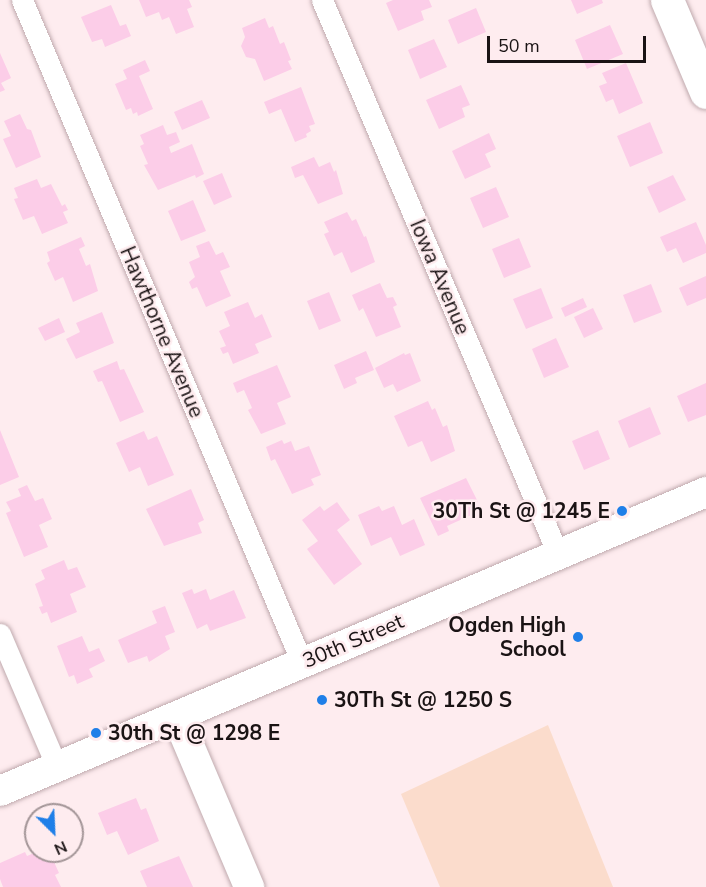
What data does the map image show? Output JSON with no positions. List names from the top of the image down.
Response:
{
  "streets": {
    "street": ["Iowa Avenue", "Hawthorne Avenue", "30th Street"]
  },
  "crossings": [
    ["Iowa Avenue", "30th Street"],
    ["Hawthorne Avenue", "30th Street"]
  ],
  "places": [
    "30Th St @ 1245 E",
    "Ogden High School",
    "30Th St @ 1250 S",
    "30th St @ 1298 E"
  ],
  "scale_bar": "50 m",
  "north": "bottom right"
}
